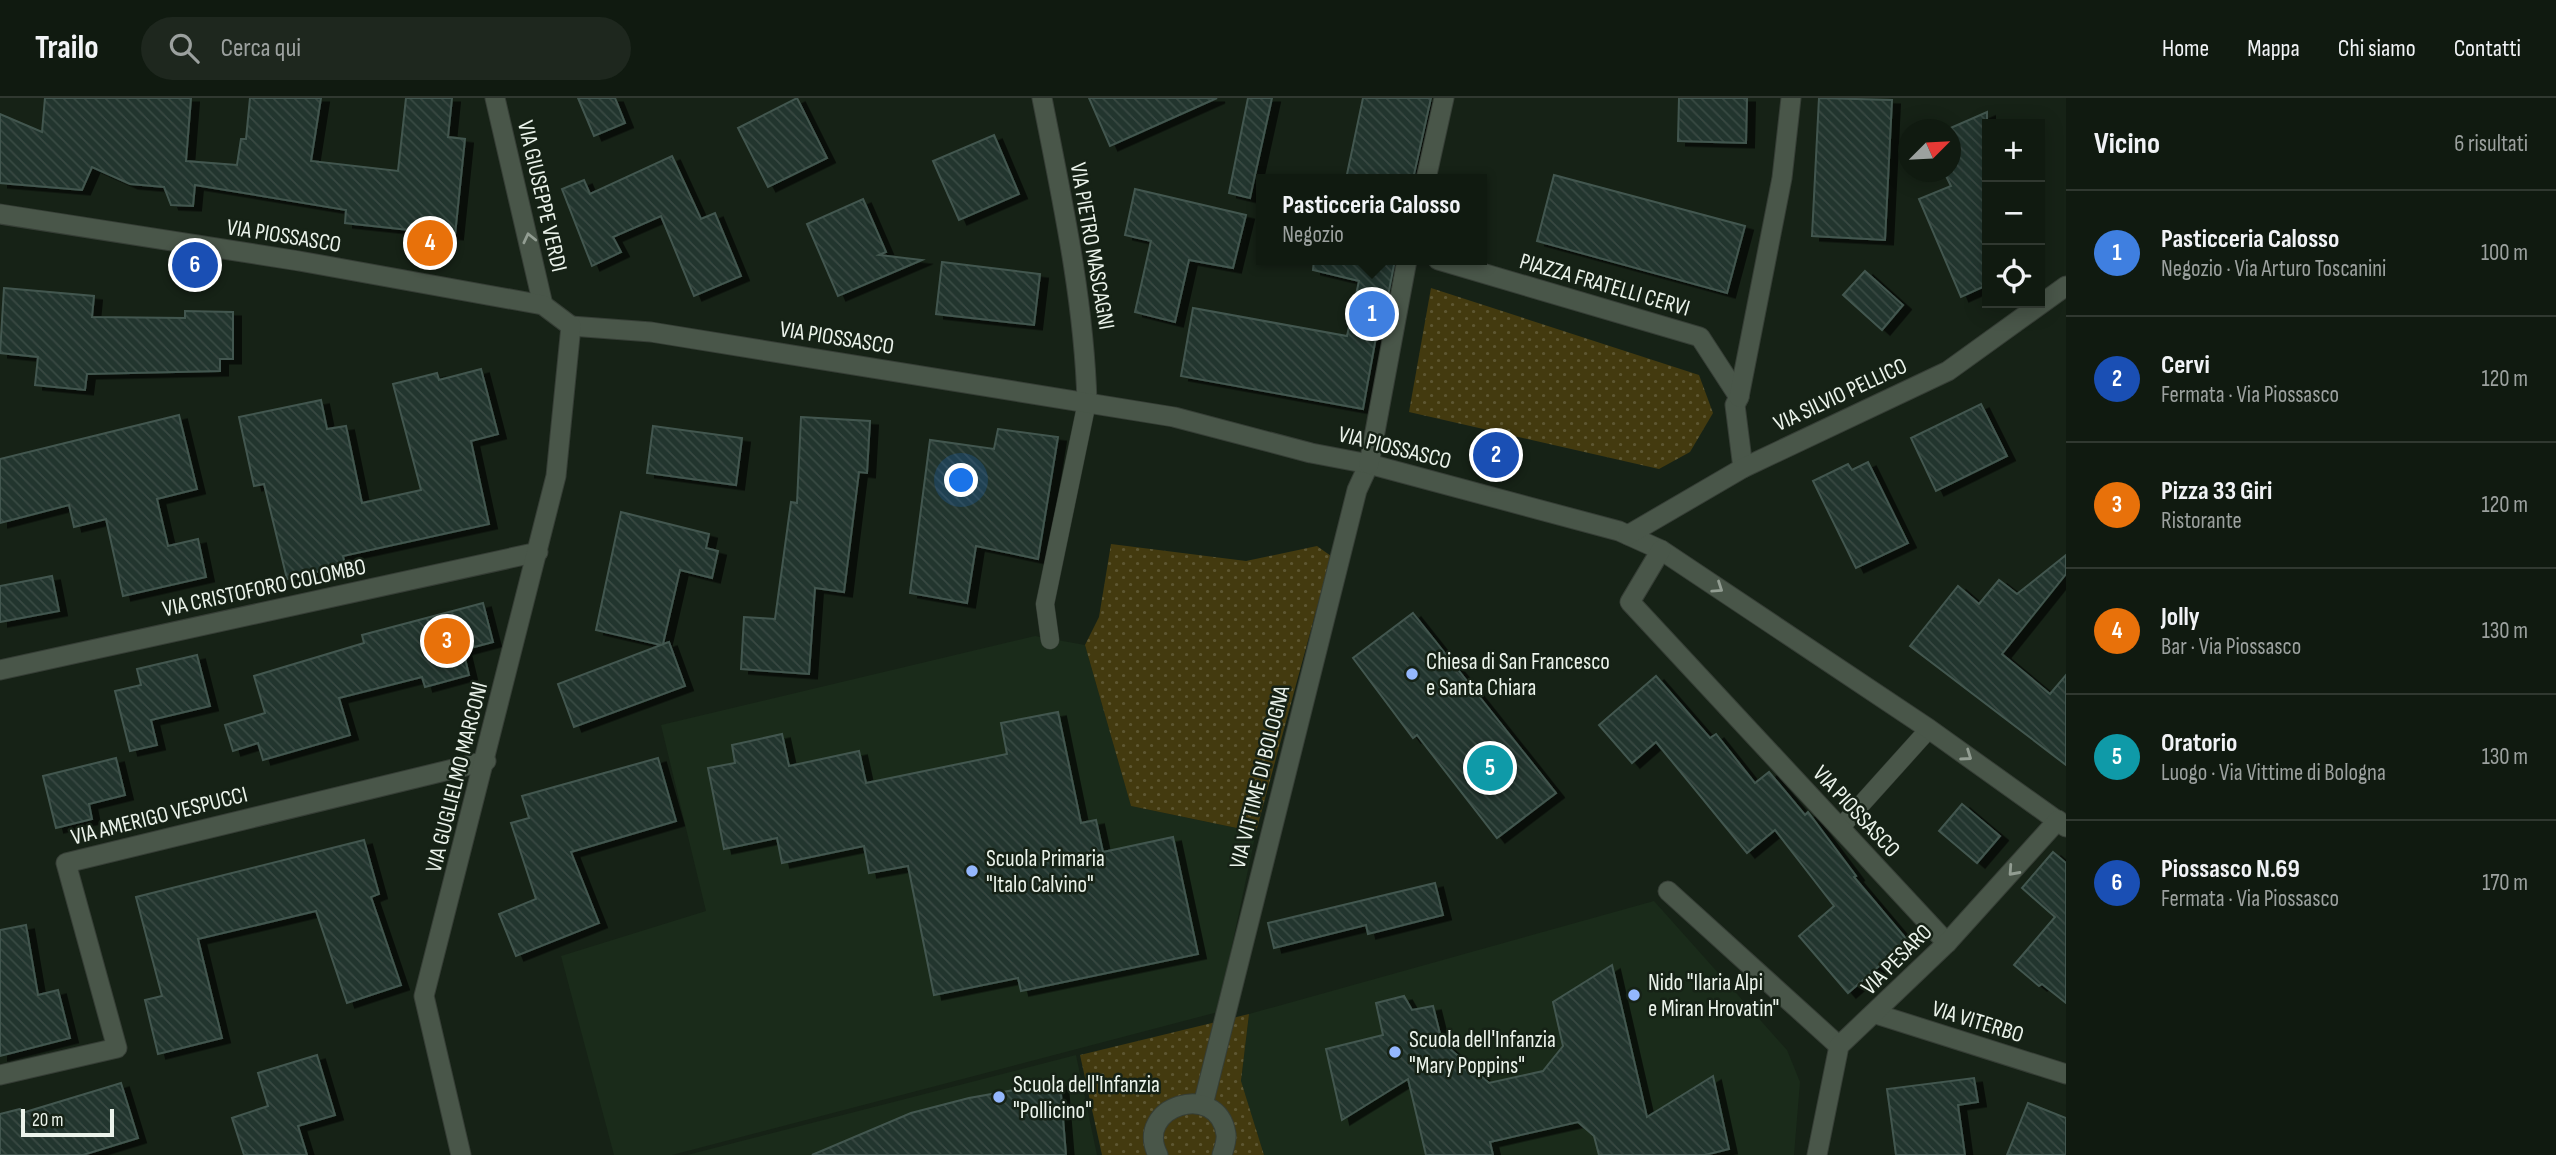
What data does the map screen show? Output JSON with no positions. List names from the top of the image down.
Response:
{
  "streets": {
    "street": [
      "VIA GIUSEPPE VERDI",
      "VIA PIOSSASCO",
      "VIA PIETRO MASCAGNI",
      "PIAZZA FRATELLI CERVI",
      "VIA SILVIO PELLICO",
      "VIA CRISTOFORO COLOMBO",
      "VIA GUGLIELMO MARCONI",
      "VIA VITTIME DI BOLOGNA",
      "VIA AMERIGO VESPUCCI",
      "VIA PESARO",
      "VIA VITERBO"
    ]
  },
  "crossings": [
    ["VIA GIUSEPPE VERDI", "VIA PIOSSASCO"],
    ["VIA PIOSSASCO", "VIA PIETRO MASCAGNI"],
    ["VIA PIOSSASCO", "VIA SILVIO PELLICO"],
    ["VIA PIOSSASCO", "VIA GUGLIELMO MARCONI"],
    ["VIA PIOSSASCO", "VIA VITTIME DI BOLOGNA"],
    ["VIA PIOSSASCO", "VIA PESARO"],
    ["VIA CRISTOFORO COLOMBO", "VIA GUGLIELMO MARCONI"],
    ["VIA GUGLIELMO MARCONI", "VIA AMERIGO VESPUCCI"],
    ["VIA PESARO", "VIA VITERBO"]
  ],
  "one_way": ["VIA GIUSEPPE VERDI", "VIA PESARO"],
  "places": [
    "Chiesa di San Francesco e Santa Chiara",
    "Scuola Primaria \"Italo Calvino\"",
    "Nido \"Ilaria Alpi e Miran Hrovatin\"",
    "Scuola dell'Infanzia \"Mary Poppins\"",
    "Scuola dell'Infanzia \"Pollicino\""
  ],
  "scale_bar": "20 m",
  "north": "top right",
  "page": {
    "header": "Trailo",
    "search": "Cerca qui",
    "nav": [
      "Home",
      "Mappa",
      "Chi siamo",
      "Contatti"
    ],
    "heading": ["Vicino", "6 risultati"],
    "map_buttons": ["+", "−"],
    "popup": ["Pasticceria Calosso", "Negozio"],
    "list": [
      {
        "mark": "1",
        "name": "Pasticceria Calosso",
        "note": "Negozio · Via Arturo Toscanini",
        "value": "100 m"
      },
      {
        "mark": "2",
        "name": "Cervi",
        "note": "Fermata · Via Piossasco",
        "value": "120 m"
      },
      {
        "mark": "3",
        "name": "Pizza 33 Giri",
        "note": "Ristorante",
        "value": "120 m"
      },
      {
        "mark": "4",
        "name": "Jolly",
        "note": "Bar · Via Piossasco",
        "value": "130 m"
      },
      {
        "mark": "5",
        "name": "Oratorio",
        "note": "Luogo · Via Vittime di Bologna",
        "value": "130 m"
      },
      {
        "mark": "6",
        "name": "Piossasco N.69",
        "note": "Fermata · Via Piossasco",
        "value": "170 m"
      }
    ],
    "pins": [
      "4",
      "6",
      "1",
      "2",
      "3",
      "5"
    ],
    "scale": "20 m"
  }
}
